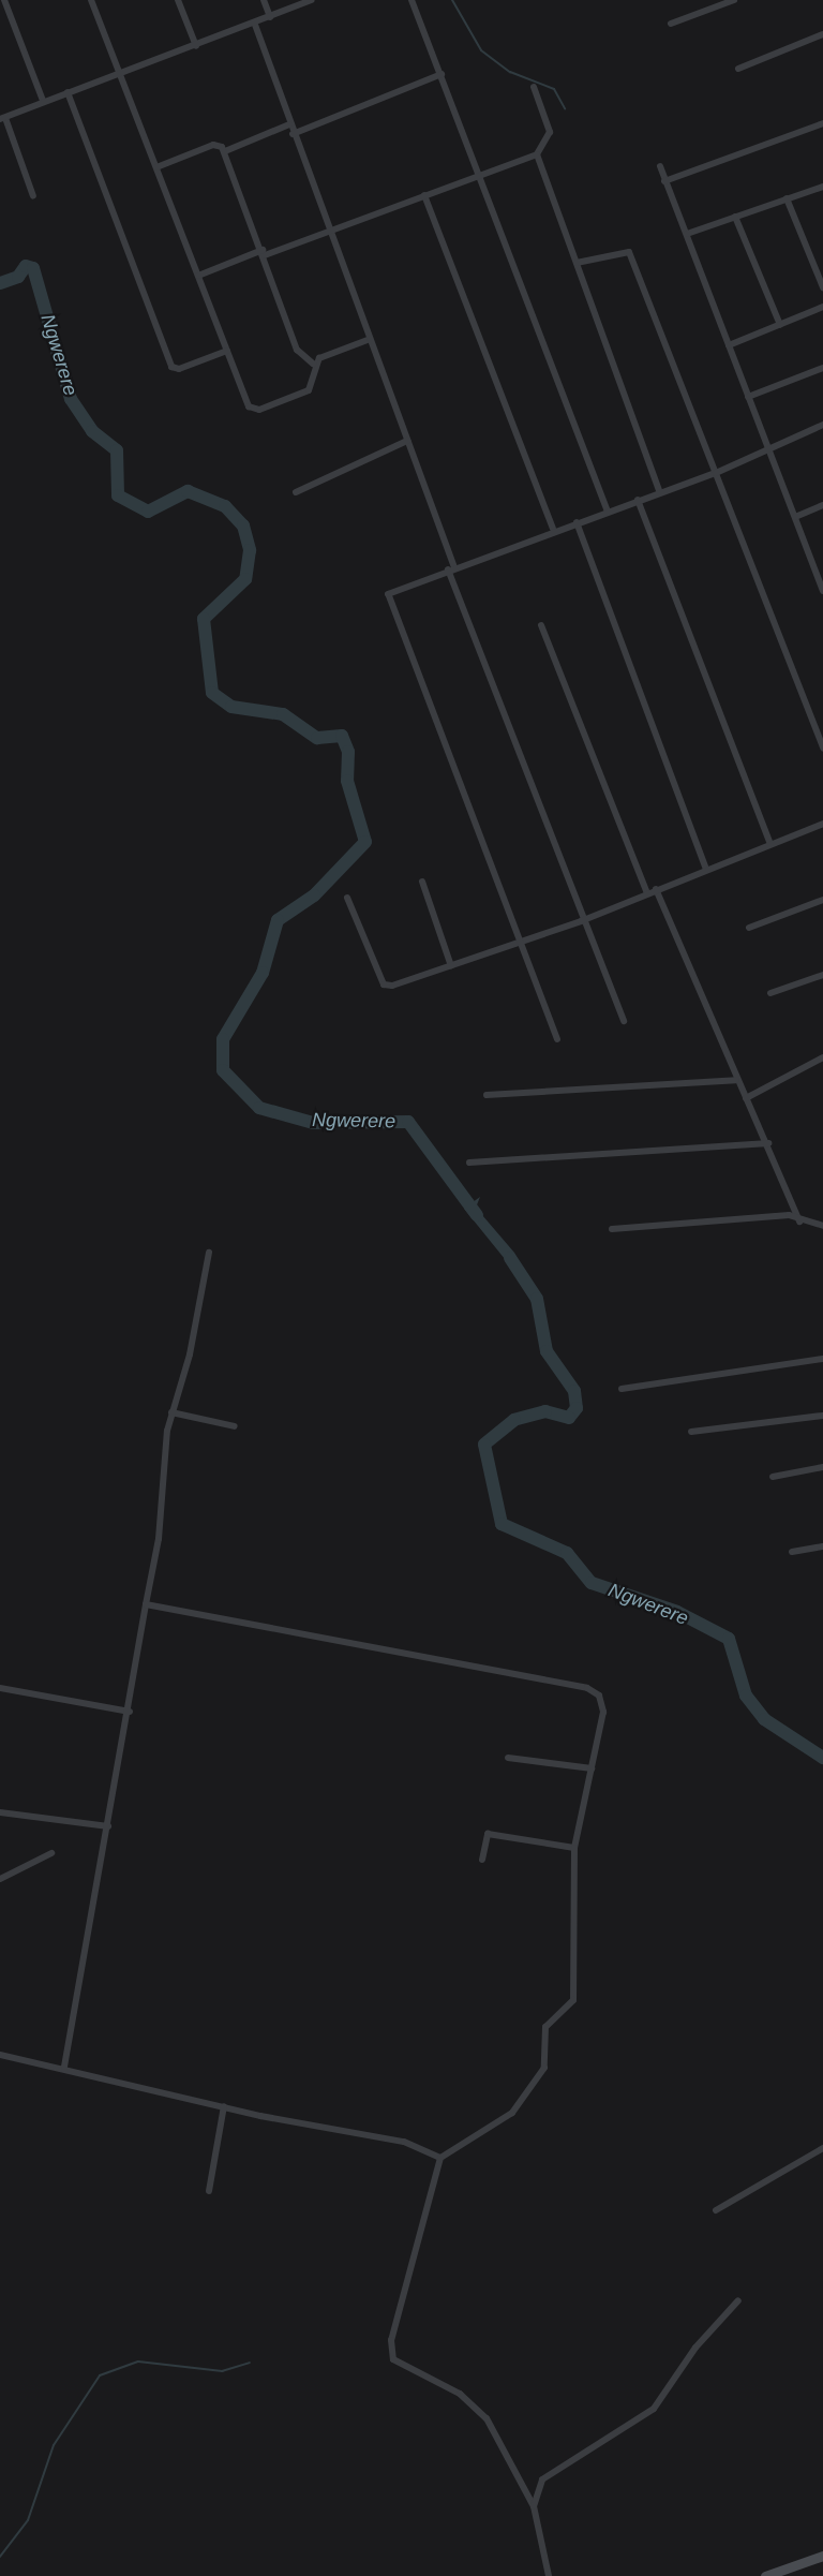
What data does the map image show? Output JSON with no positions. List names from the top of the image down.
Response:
{
  "water": ["Ngwerere"]
}
